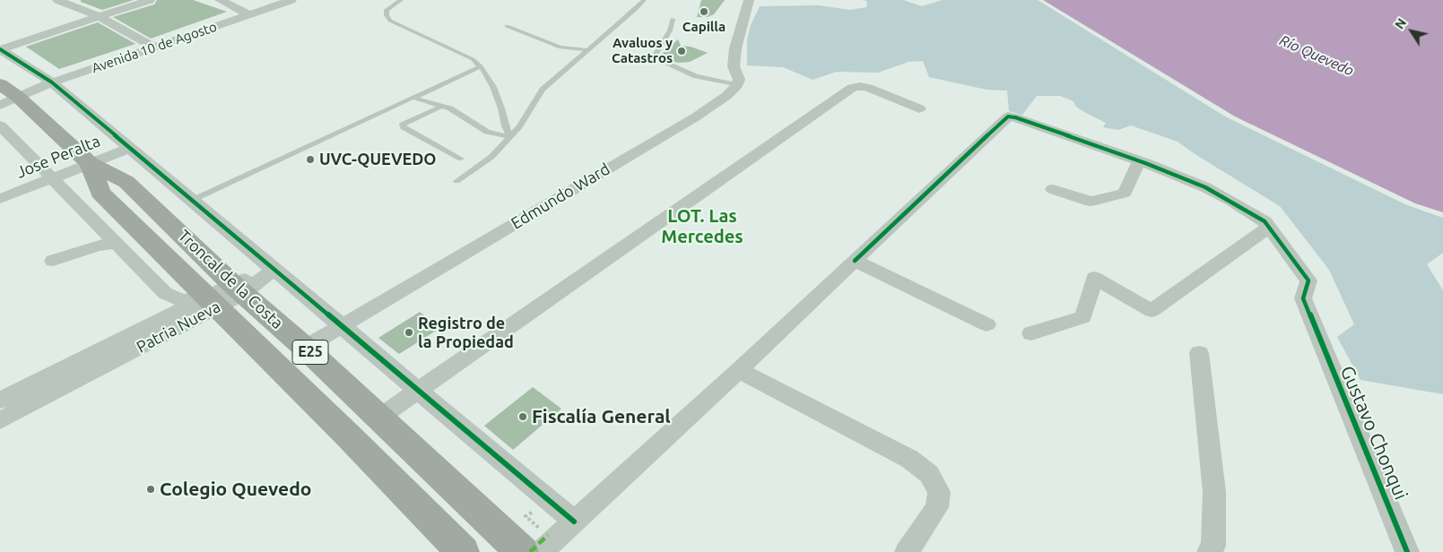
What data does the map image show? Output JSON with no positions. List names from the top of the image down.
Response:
{
  "streets": {
    "highway": ["Troncal de la Costa", "E25"],
    "street": [
      "Avenida 10 de Agosto",
      "Jose Peralta",
      "Edmundo Ward",
      "Patria Nueva",
      "Gustavo Chonqui"
    ]
  },
  "crossings": [
    ["Avenida 10 de Agosto", "Troncal de la Costa"],
    ["Jose Peralta", "Troncal de la Costa"],
    ["Edmundo Ward", "Troncal de la Costa"],
    ["Troncal de la Costa", "Patria Nueva"]
  ],
  "districts": ["LOT. Las Mercedes"],
  "water": ["Río Quevedo"],
  "places": [
    "Capilla",
    "Avaluos y Catastros",
    "UVC-QUEVEDO",
    "Registro de la Propiedad",
    "Fiscalía General",
    "Colegio Quevedo"
  ],
  "north": "top left"
}
